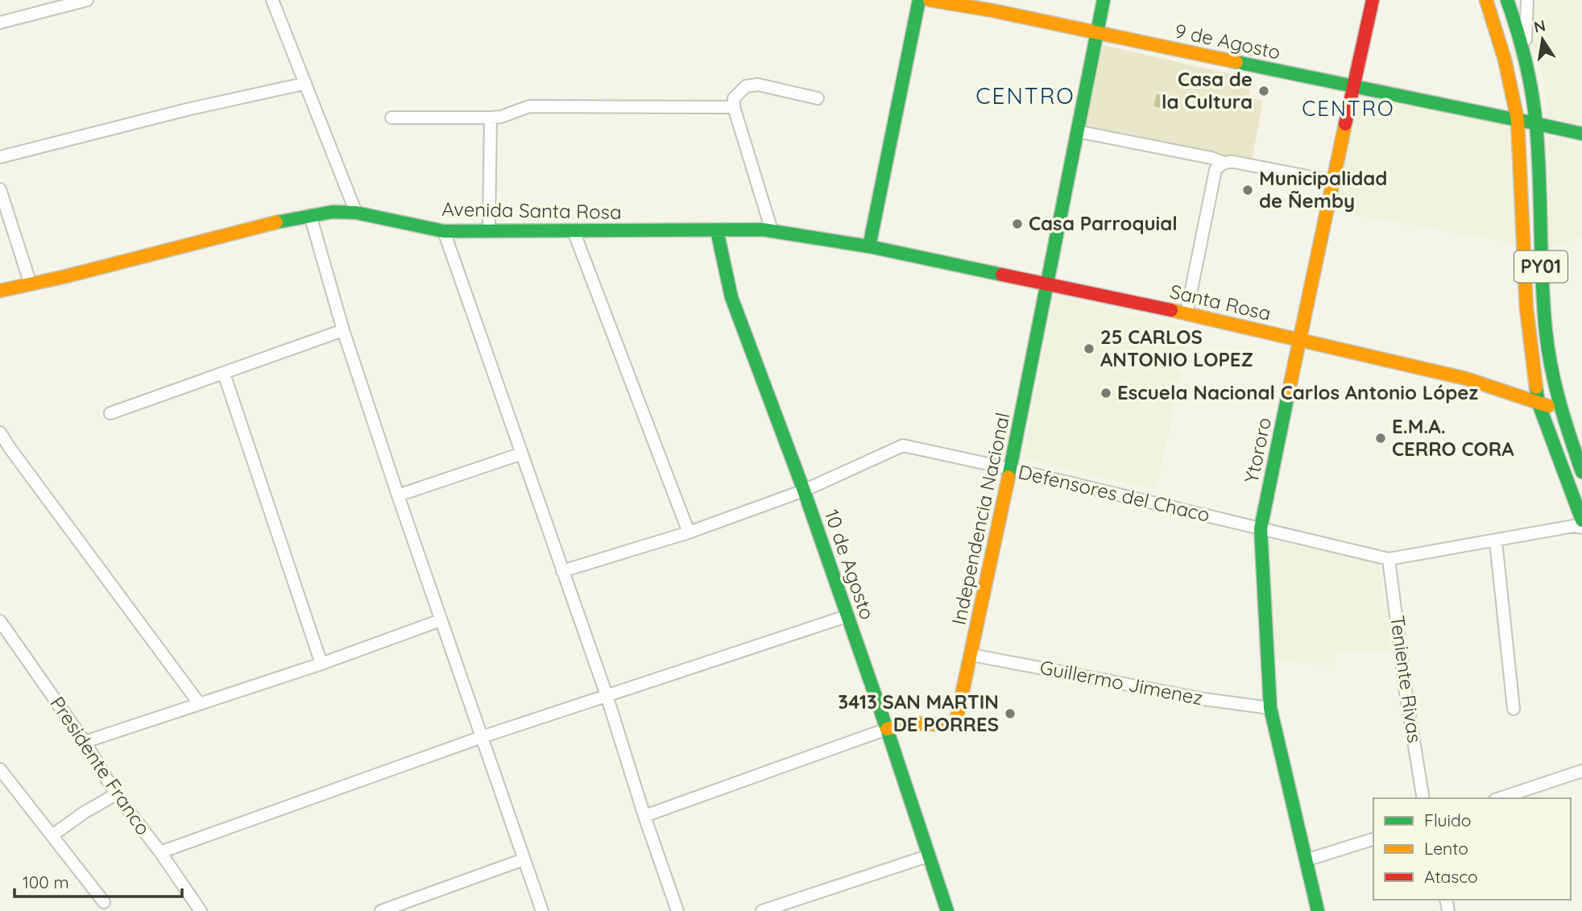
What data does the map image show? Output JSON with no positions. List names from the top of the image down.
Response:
{
  "streets": {
    "main road": [
      "9 de Agosto",
      "Avenida Santa Rosa",
      "PY01",
      "Santa Rosa",
      "Ytororo",
      "Independencia Nacional",
      "10 de Agosto"
    ],
    "street": [
      "Defensores del Chaco",
      "Teniente Rivas",
      "Guillermo Jimenez",
      "Presidente Franco"
    ]
  },
  "crossings": [
    ["9 de Agosto", "PY01"],
    ["9 de Agosto", "Ytororo"],
    ["9 de Agosto", "Independencia Nacional"],
    ["Avenida Santa Rosa", "Santa Rosa"],
    ["Avenida Santa Rosa", "10 de Agosto"],
    ["PY01", "Santa Rosa"],
    ["Santa Rosa", "Ytororo"],
    ["Santa Rosa", "Independencia Nacional"],
    ["Ytororo", "Defensores del Chaco"],
    ["Ytororo", "Guillermo Jimenez"],
    ["Defensores del Chaco", "Independencia Nacional"],
    ["Defensores del Chaco", "10 de Agosto"],
    ["Defensores del Chaco", "Teniente Rivas"],
    ["Independencia Nacional", "10 de Agosto"],
    ["Independencia Nacional", "Guillermo Jimenez"]
  ],
  "districts": ["CENTRO", "CENTRO"],
  "places": [
    "Casa de la Cultura",
    "Municipalidad de Ñemby",
    "Casa Parroquial",
    "25 CARLOS ANTONIO LOPEZ",
    "Escuela Nacional Carlos Antonio López",
    "E.M.A. CERRO CORA",
    "3413 SAN MARTIN DE PORRES"
  ],
  "legend": ["Fluido", "Lento", "Atasco"],
  "scale_bar": "100 m",
  "north": "top"
}
